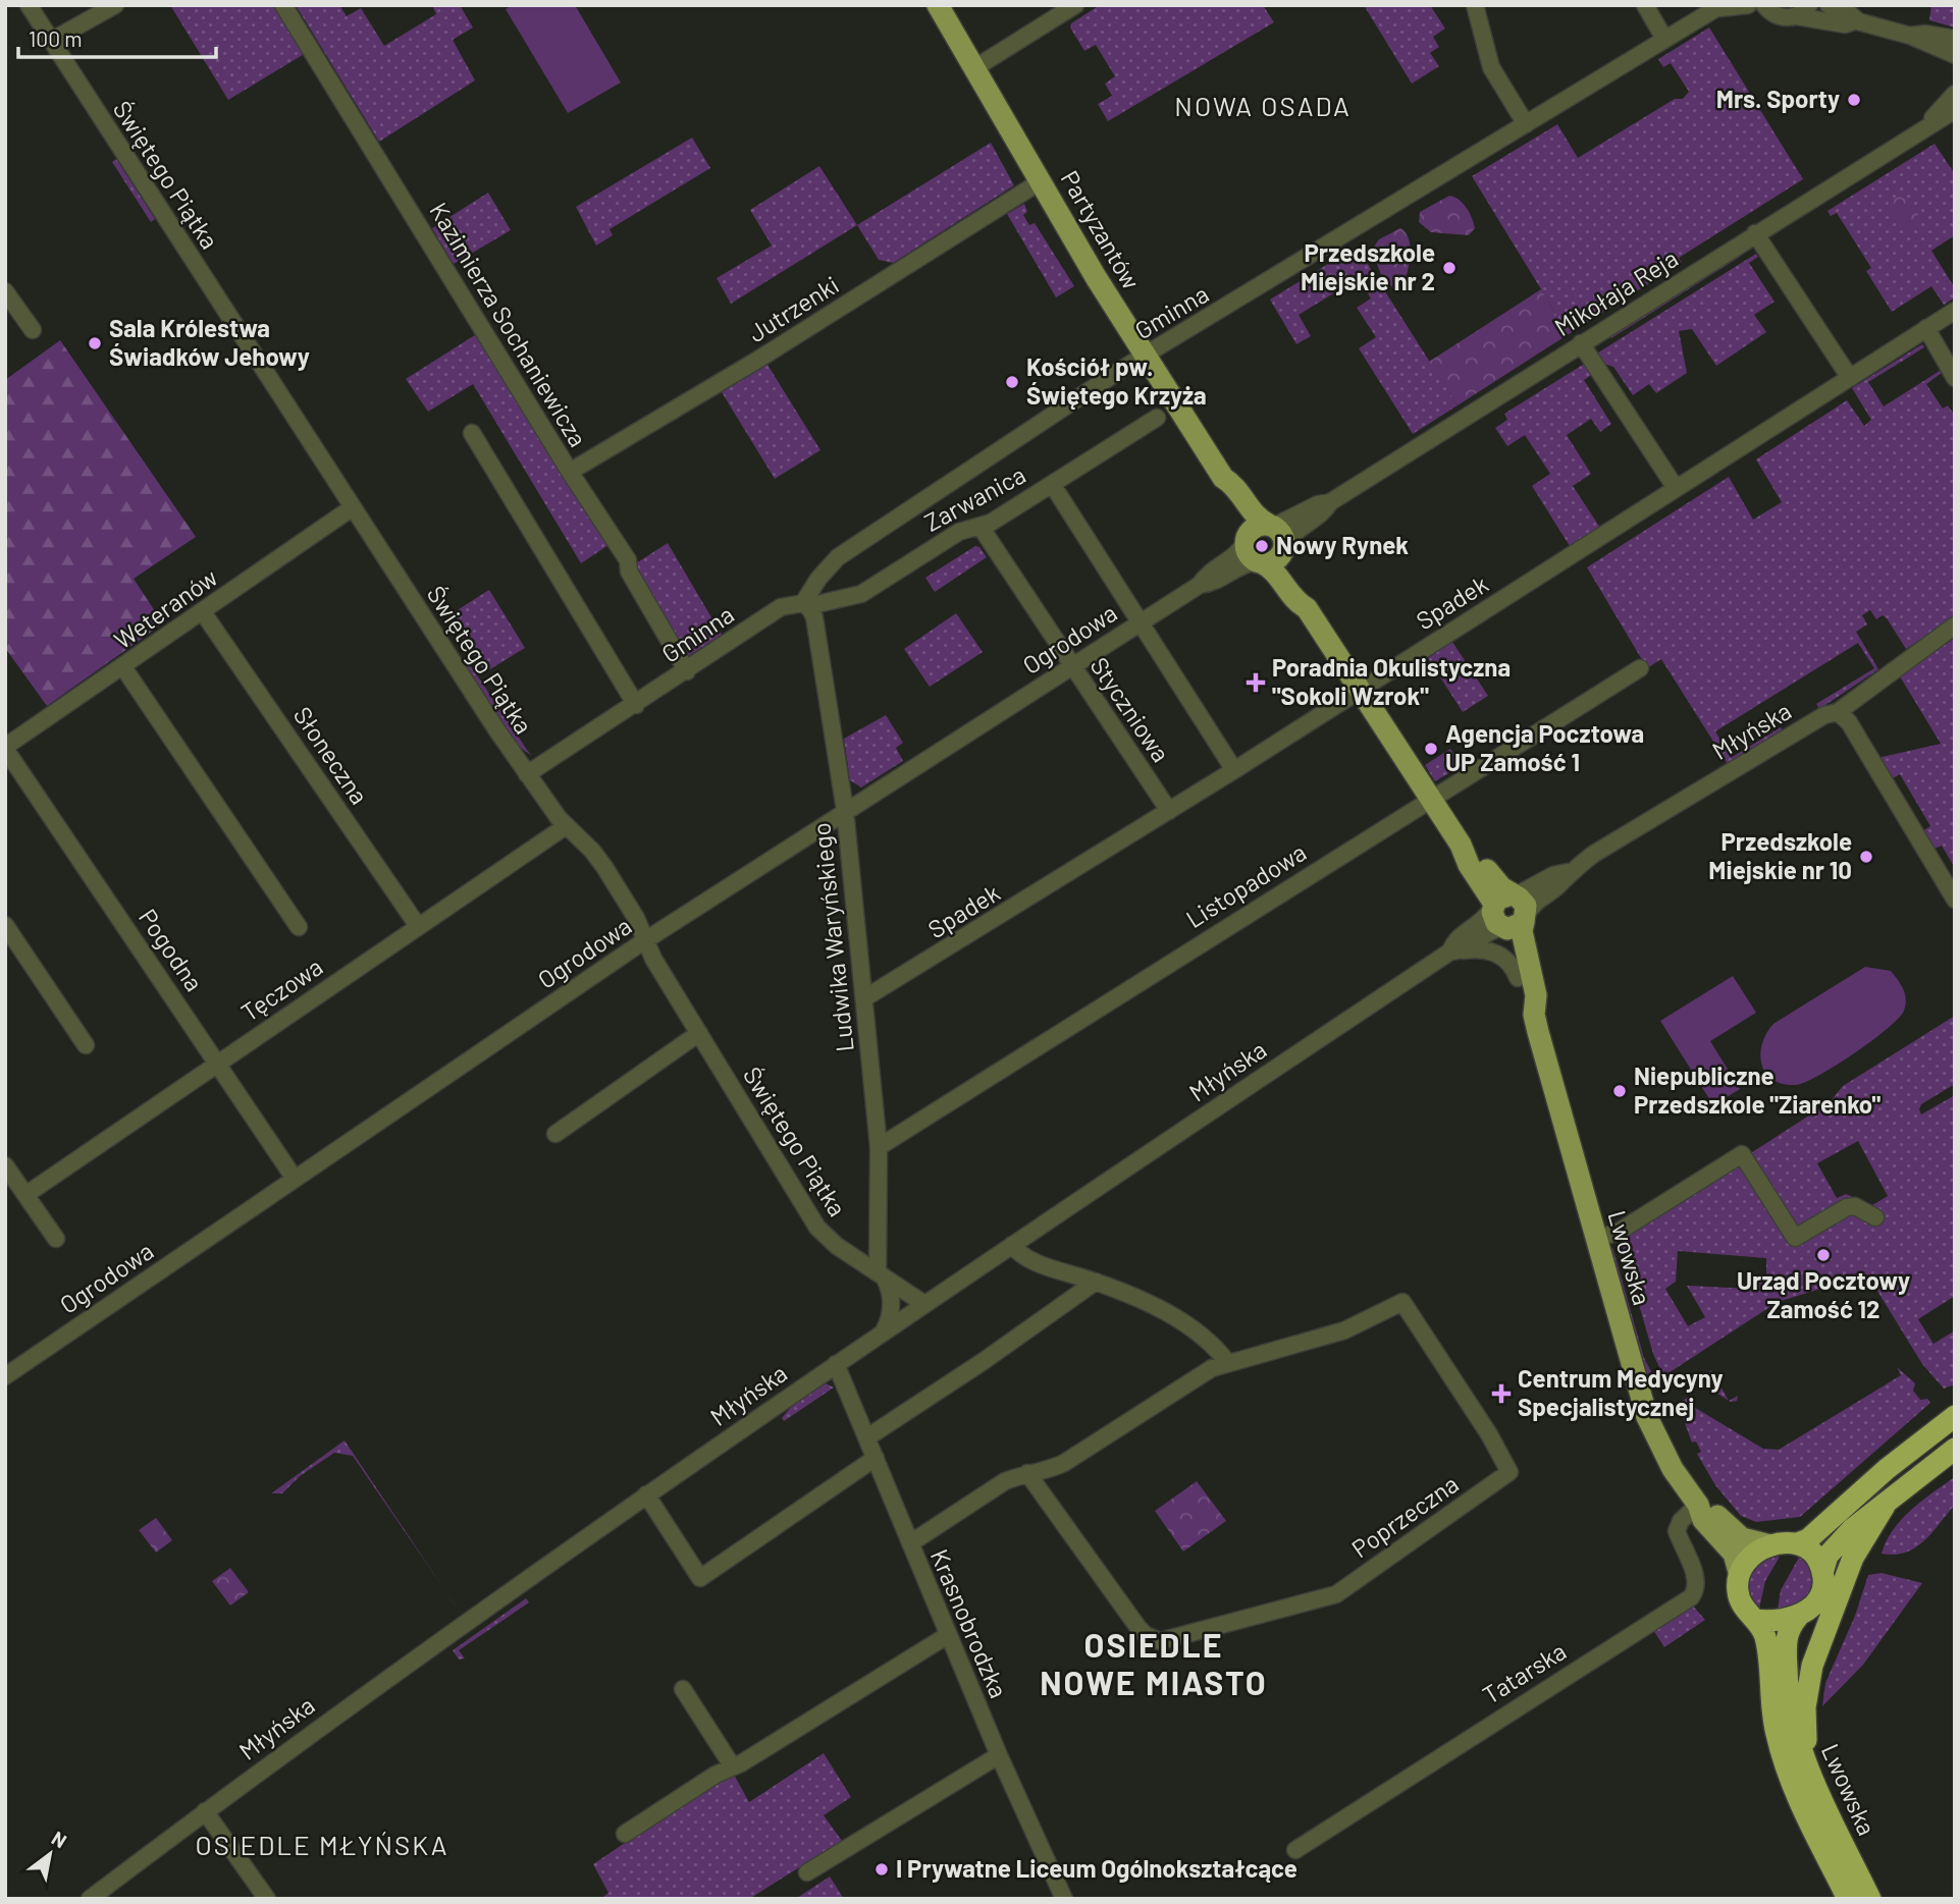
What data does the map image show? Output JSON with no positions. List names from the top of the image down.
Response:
{
  "streets": {
    "highway": ["Lwowska"],
    "main road": ["Partyzantów"],
    "street": [
      "Świętego Piątka",
      "Mikołaja Reja",
      "Jutrzenki",
      "Gminna",
      "Kazimierza Sochaniewicza",
      "Zarwanica",
      "Spadek",
      "Weteranów",
      "Ogrodowa",
      "Styczniowa",
      "Młyńska",
      "Słoneczna",
      "Listopadowa",
      "Ludwika Waryńskiego",
      "Pogodna",
      "Tęczowa",
      "Poprzeczna",
      "Krasnobrodzka",
      "Tatarska"
    ]
  },
  "crossings": [
    ["Świętego Piątka", "Gminna"],
    ["Świętego Piątka", "Weteranów"],
    ["Świętego Piątka", "Ogrodowa"],
    ["Świętego Piątka", "Młyńska"],
    ["Świętego Piątka", "Ludwika Waryńskiego"],
    ["Świętego Piątka", "Tęczowa"],
    ["Partyzantów", "Mikołaja Reja"],
    ["Partyzantów", "Jutrzenki"],
    ["Partyzantów", "Gminna"],
    ["Partyzantów", "Ogrodowa"],
    ["Partyzantów", "Lwowska"],
    ["Mikołaja Reja", "Ogrodowa"],
    ["Mikołaja Reja", "Lwowska"],
    ["Jutrzenki", "Kazimierza Sochaniewicza"],
    ["Gminna", "Kazimierza Sochaniewicza"],
    ["Gminna", "Zarwanica"],
    ["Gminna", "Ludwika Waryńskiego"],
    ["Zarwanica", "Styczniowa"],
    ["Zarwanica", "Ludwika Waryńskiego"],
    ["Spadek", "Styczniowa"],
    ["Spadek", "Ludwika Waryńskiego"],
    ["Spadek", "Lwowska"],
    ["Weteranów", "Słoneczna"],
    ["Weteranów", "Pogodna"],
    ["Ogrodowa", "Styczniowa"],
    ["Ogrodowa", "Ludwika Waryńskiego"],
    ["Ogrodowa", "Pogodna"],
    ["Ogrodowa", "Lwowska"],
    ["Młyńska", "Ludwika Waryńskiego"],
    ["Młyńska", "Lwowska"],
    ["Młyńska", "Krasnobrodzka"],
    ["Słoneczna", "Tęczowa"],
    ["Listopadowa", "Ludwika Waryńskiego"],
    ["Listopadowa", "Lwowska"],
    ["Pogodna", "Tęczowa"],
    ["Lwowska", "Tatarska"],
    ["Poprzeczna", "Krasnobrodzka"]
  ],
  "districts": ["NOWA OSADA", "OSIEDLE NOWE MIASTO", "OSIEDLE MŁYŃSKA"],
  "places": {
    "other": [
      "Mrs. Sporty",
      "Przedszkole Miejskie nr 2",
      "Sala Królestwa Świadków Jehowy",
      "Kościół pw. Świętego Krzyża",
      "Nowy Rynek",
      "Agencja Pocztowa UP Zamość 1",
      "Przedszkole Miejskie nr 10",
      "Niepubliczne Przedszkole \"Ziarenko\"",
      "Urząd Pocztowy Zamość 12",
      "I Prywatne Liceum Ogólnokształcące"
    ],
    "health": ["Poradnia Okulistyczna \"Sokoli Wzrok\"", "Centrum Medycyny Specjalistycznej"]
  },
  "scale_bar": "100 m",
  "north": "top right"
}
